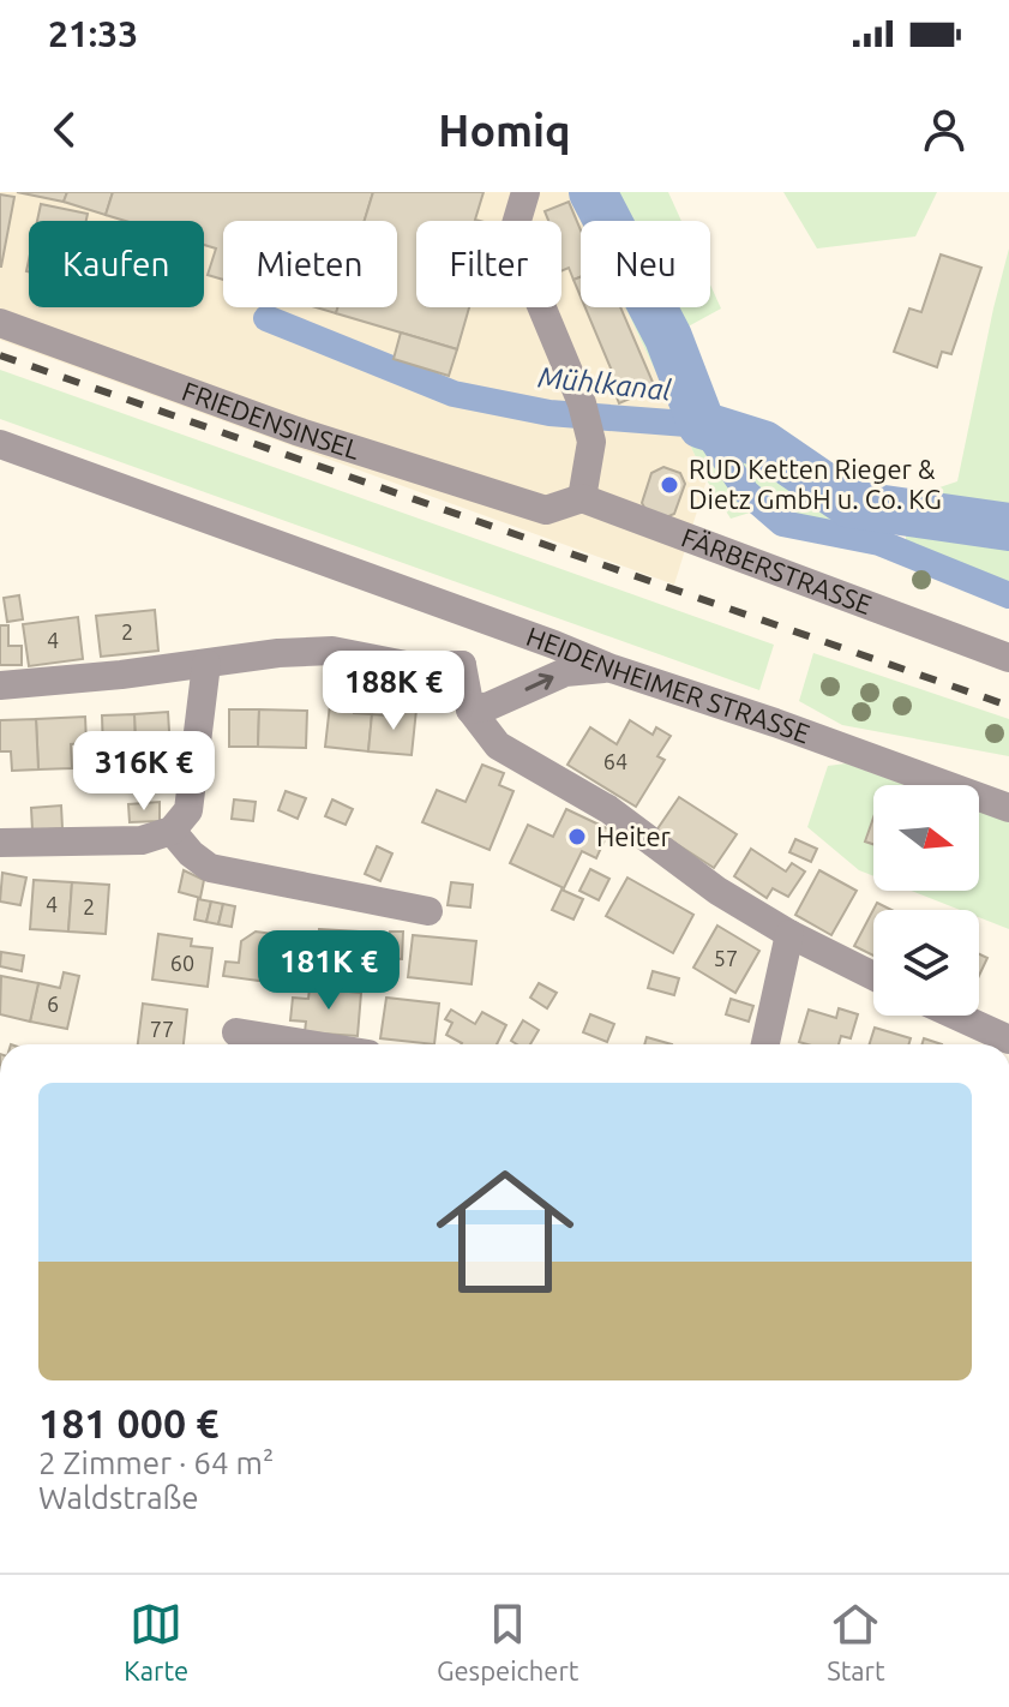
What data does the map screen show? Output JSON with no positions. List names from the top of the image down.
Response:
{
  "streets": {
    "street": ["FRIEDENSINSEL", "FÄRBERSTRASSE", "HEIDENHEIMER STRASSE"]
  },
  "crossings": [
    ["FRIEDENSINSEL", "FÄRBERSTRASSE"]
  ],
  "water": ["Mühlkanal"],
  "places": ["RUD Ketten Rieger & Dietz GmbH u. Co. KG", "Heiter"],
  "house_numbers": [
    "2",
    "4",
    "64",
    "4",
    "2",
    "57",
    "60",
    "6",
    "77"
  ],
  "north": "right",
  "page": {
    "status": "21:33",
    "header": "Homiq",
    "chip": [
      "Kaufen",
      "Mieten",
      "Filter",
      "Neu"
    ],
    "price": ["188K €", "316K €", "181K €"],
    "list": [
      {
        "name": "181 000 €",
        "note": "2 Zimmer · 64 m² · Waldstraße"
      }
    ],
    "tabs": ["Karte", "Gespeichert", "Start"]
  }
}
